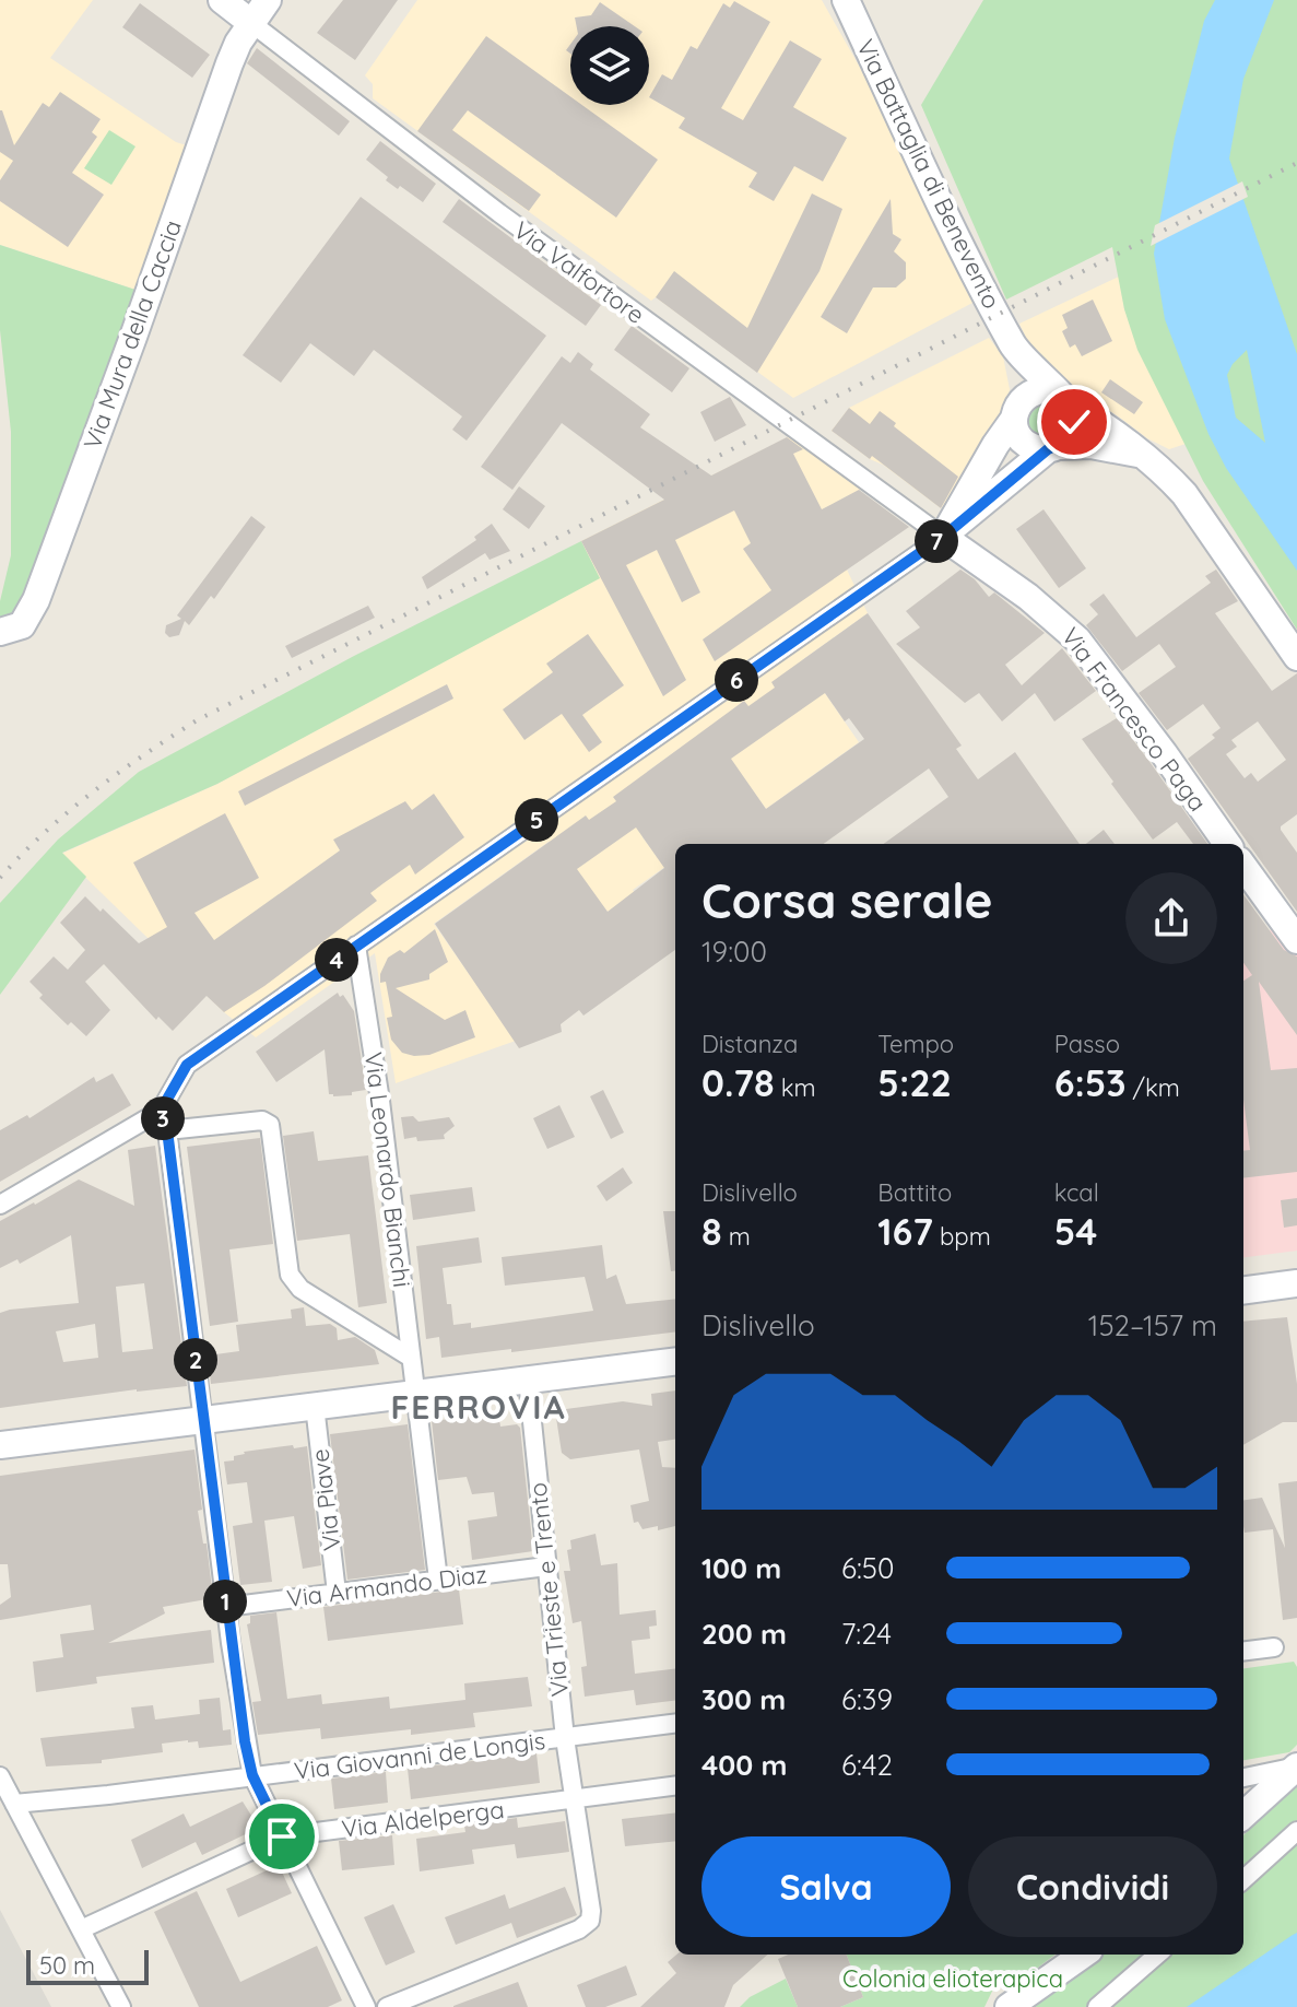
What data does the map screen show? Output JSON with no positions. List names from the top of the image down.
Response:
{
  "streets": {
    "street": [
      "Via Battaglia di Benevento",
      "Via Valfortore",
      "Via Mura della Caccia",
      "Via Francesco Paga",
      "Via Leonardo Bianchi",
      "Via Piave",
      "Via Armando Diaz",
      "Via Trieste e Trento",
      "Via Giovanni de Longis",
      "Via Aldelperga"
    ]
  },
  "crossings": [
    ["Via Valfortore", "Via Mura della Caccia"],
    ["Via Valfortore", "Via Francesco Paga"],
    ["Via Leonardo Bianchi", "Via Armando Diaz"],
    ["Via Piave", "Via Armando Diaz"],
    ["Via Armando Diaz", "Via Trieste e Trento"],
    ["Via Trieste e Trento", "Via Giovanni de Longis"],
    ["Via Trieste e Trento", "Via Aldelperga"]
  ],
  "districts": ["FERROVIA"],
  "parks": ["Colonia elioterapica"],
  "scale_bar": "50 m",
  "page": {
    "pins": [
      "7",
      "6",
      "5",
      "4",
      "3",
      "2",
      "1"
    ],
    "heading": ["Corsa serale", "19:00"],
    "stats": [
      ["Distanza", "0.78 km"],
      ["Tempo", "5:22"],
      ["Passo", "6:53 /km"],
      ["Dislivello", "8 m"],
      ["Battito", "167 bpm"],
      ["kcal", "54"]
    ],
    "chart": ["Dislivello", "152–157 m"],
    "list": [
      {
        "name": "100 m",
        "note": "6:50"
      },
      {
        "name": "200 m",
        "note": "7:24"
      },
      {
        "name": "300 m",
        "note": "6:39"
      },
      {
        "name": "400 m",
        "note": "6:42"
      }
    ],
    "buttons": ["Salva", "Condividi"],
    "scale": "50 m"
  }
}
